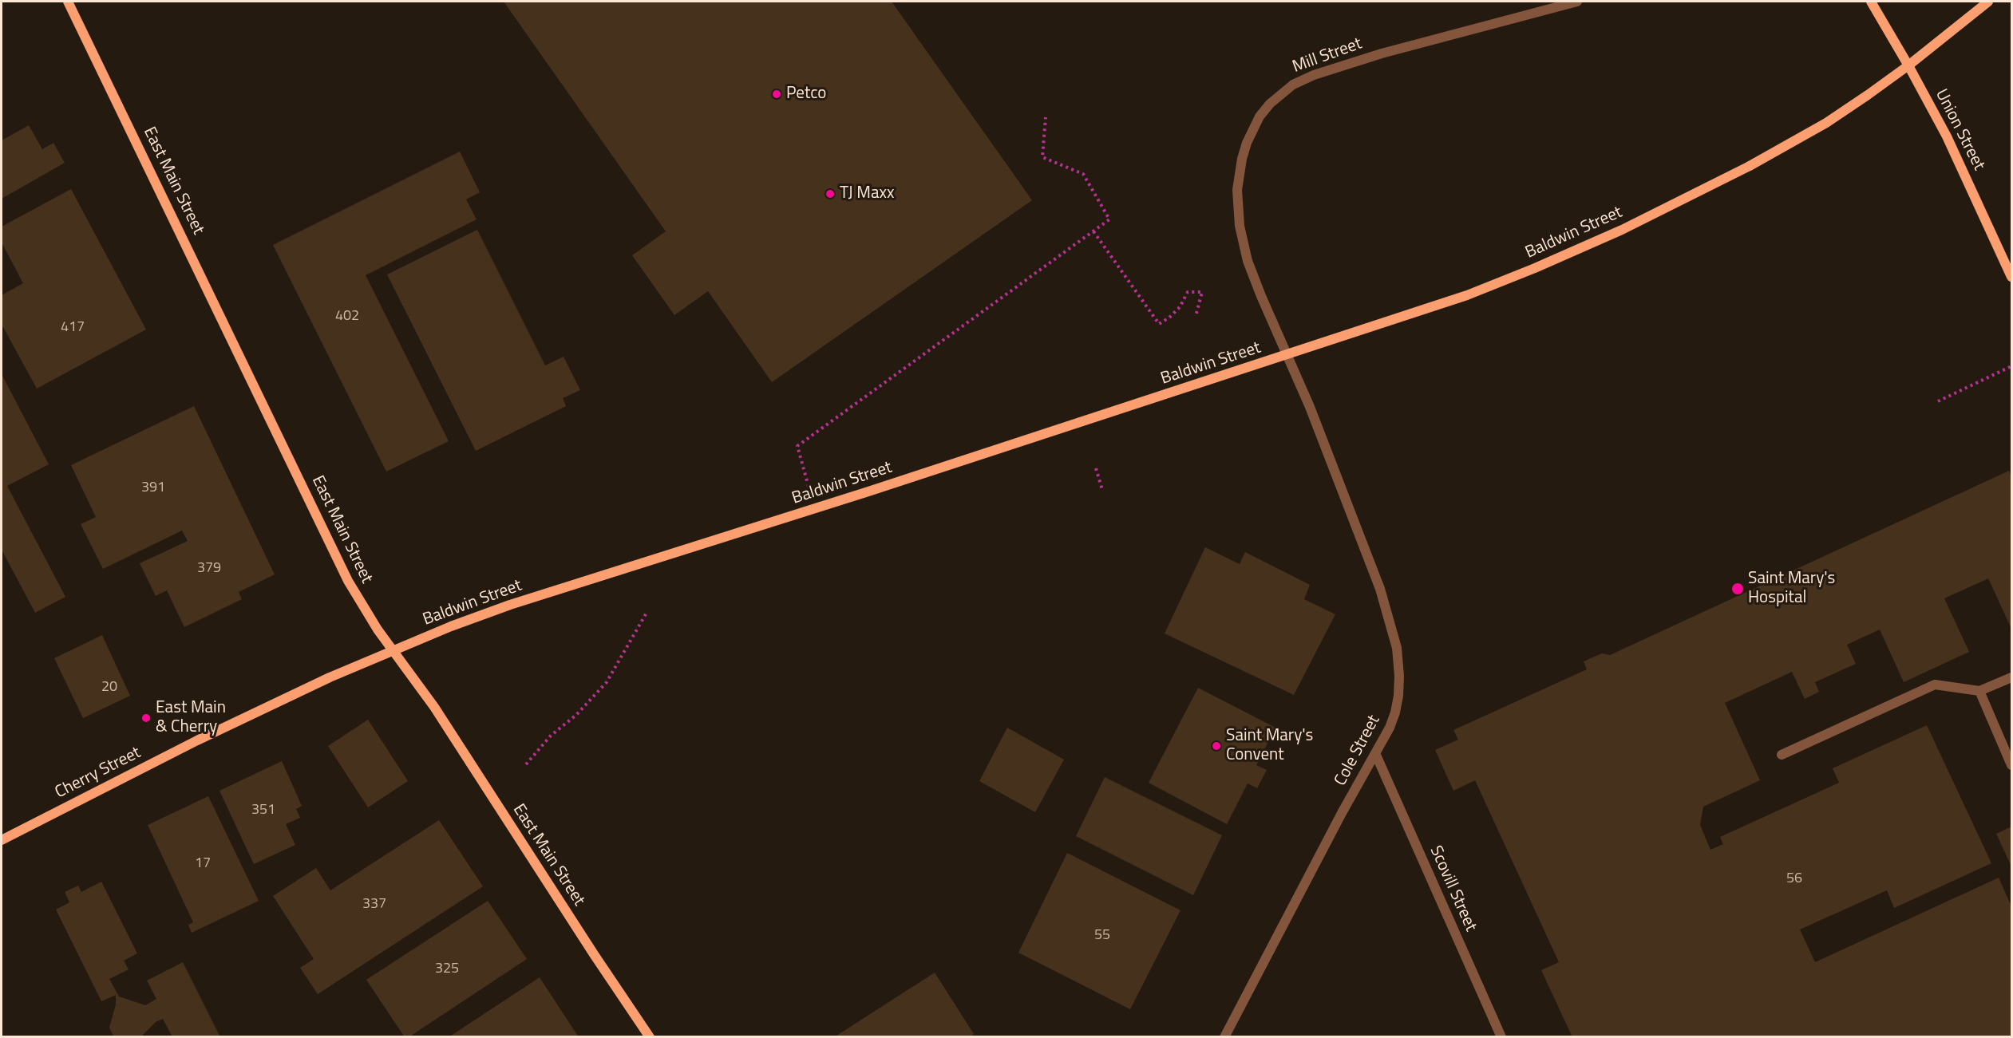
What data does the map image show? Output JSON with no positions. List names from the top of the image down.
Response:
{
  "streets": {
    "main road": [
      "Union Street",
      "East Main Street",
      "Baldwin Street",
      "Cherry Street"
    ],
    "street": ["Mill Street", "Cole Street", "Scovill Street"]
  },
  "crossings": [
    ["Mill Street", "Baldwin Street"],
    ["Mill Street", "Cole Street"],
    ["East Main Street", "Baldwin Street"],
    ["East Main Street", "Cherry Street"],
    ["Baldwin Street", "Cole Street"],
    ["Baldwin Street", "Cherry Street"],
    ["Cole Street", "Scovill Street"]
  ],
  "places": [
    "Petco",
    "TJ Maxx",
    "Saint Mary's Hospital",
    "East Main & Cherry",
    "Saint Mary's Convent"
  ],
  "house_numbers": [
    "402",
    "417",
    "391",
    "379",
    "20",
    "351",
    "17",
    "56",
    "337",
    "55",
    "325"
  ]
}
